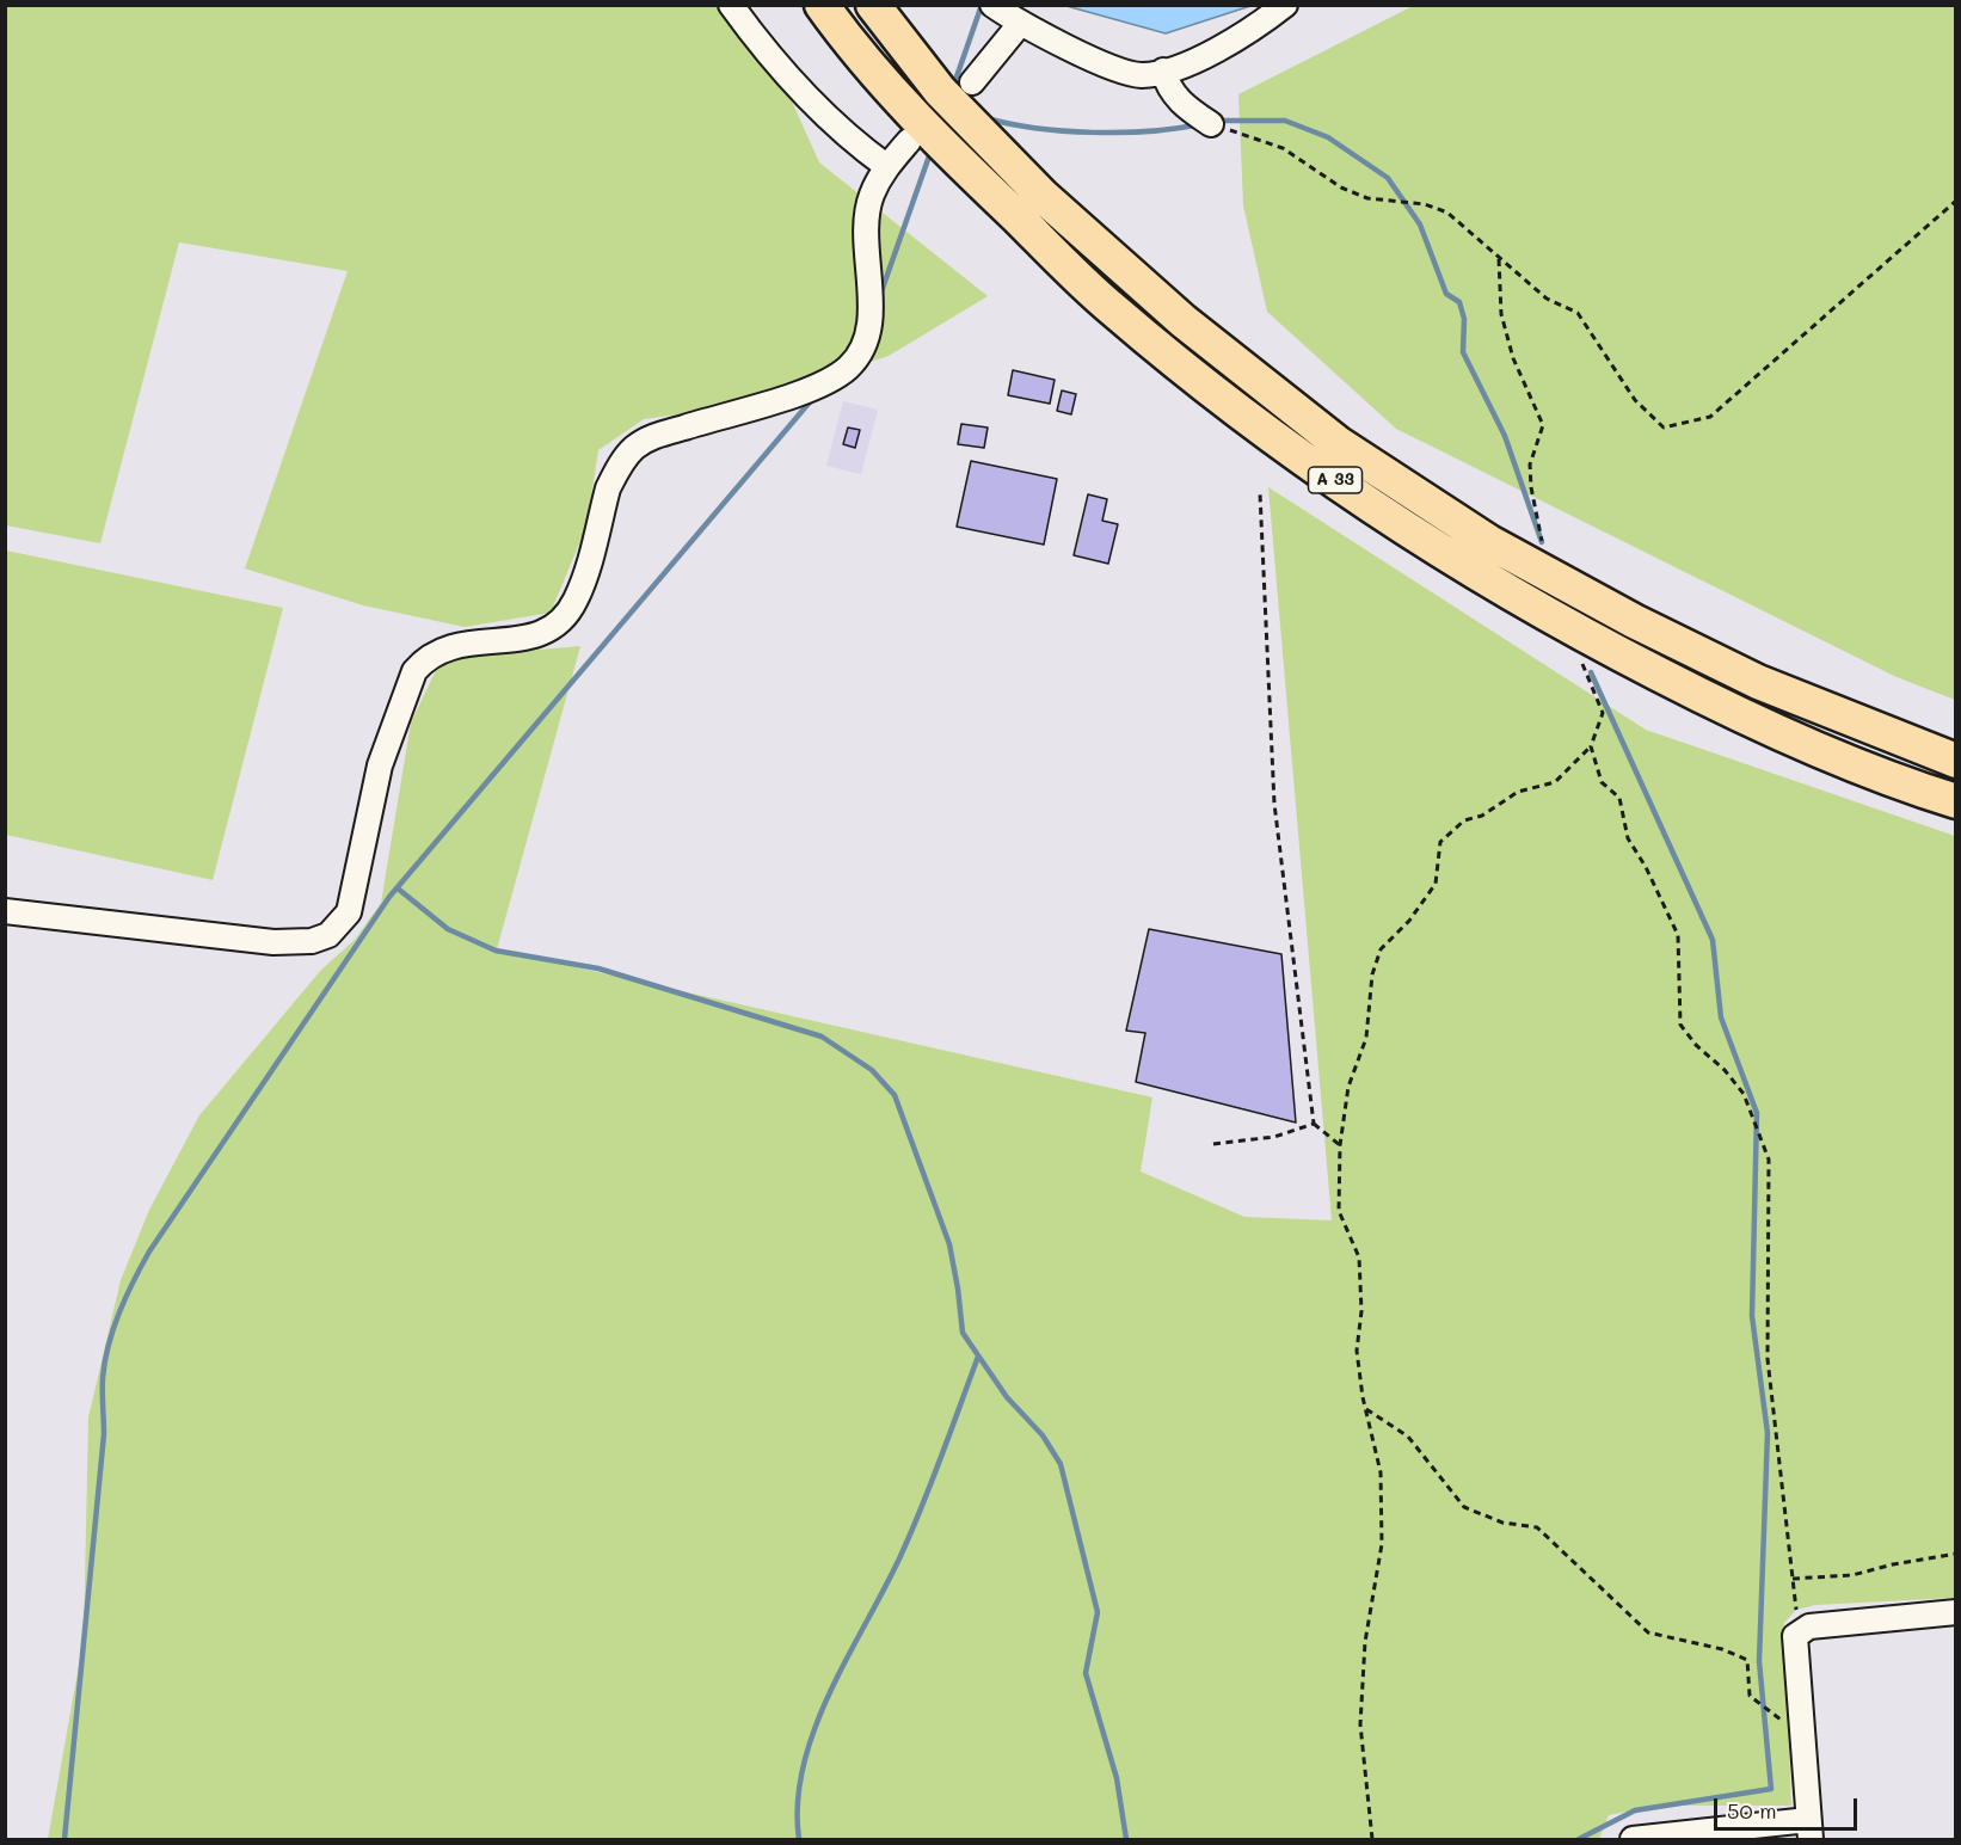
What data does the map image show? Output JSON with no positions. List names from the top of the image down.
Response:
{
  "streets": {
    "highway": ["A 33"]
  },
  "scale_bar": "50 m"
}
